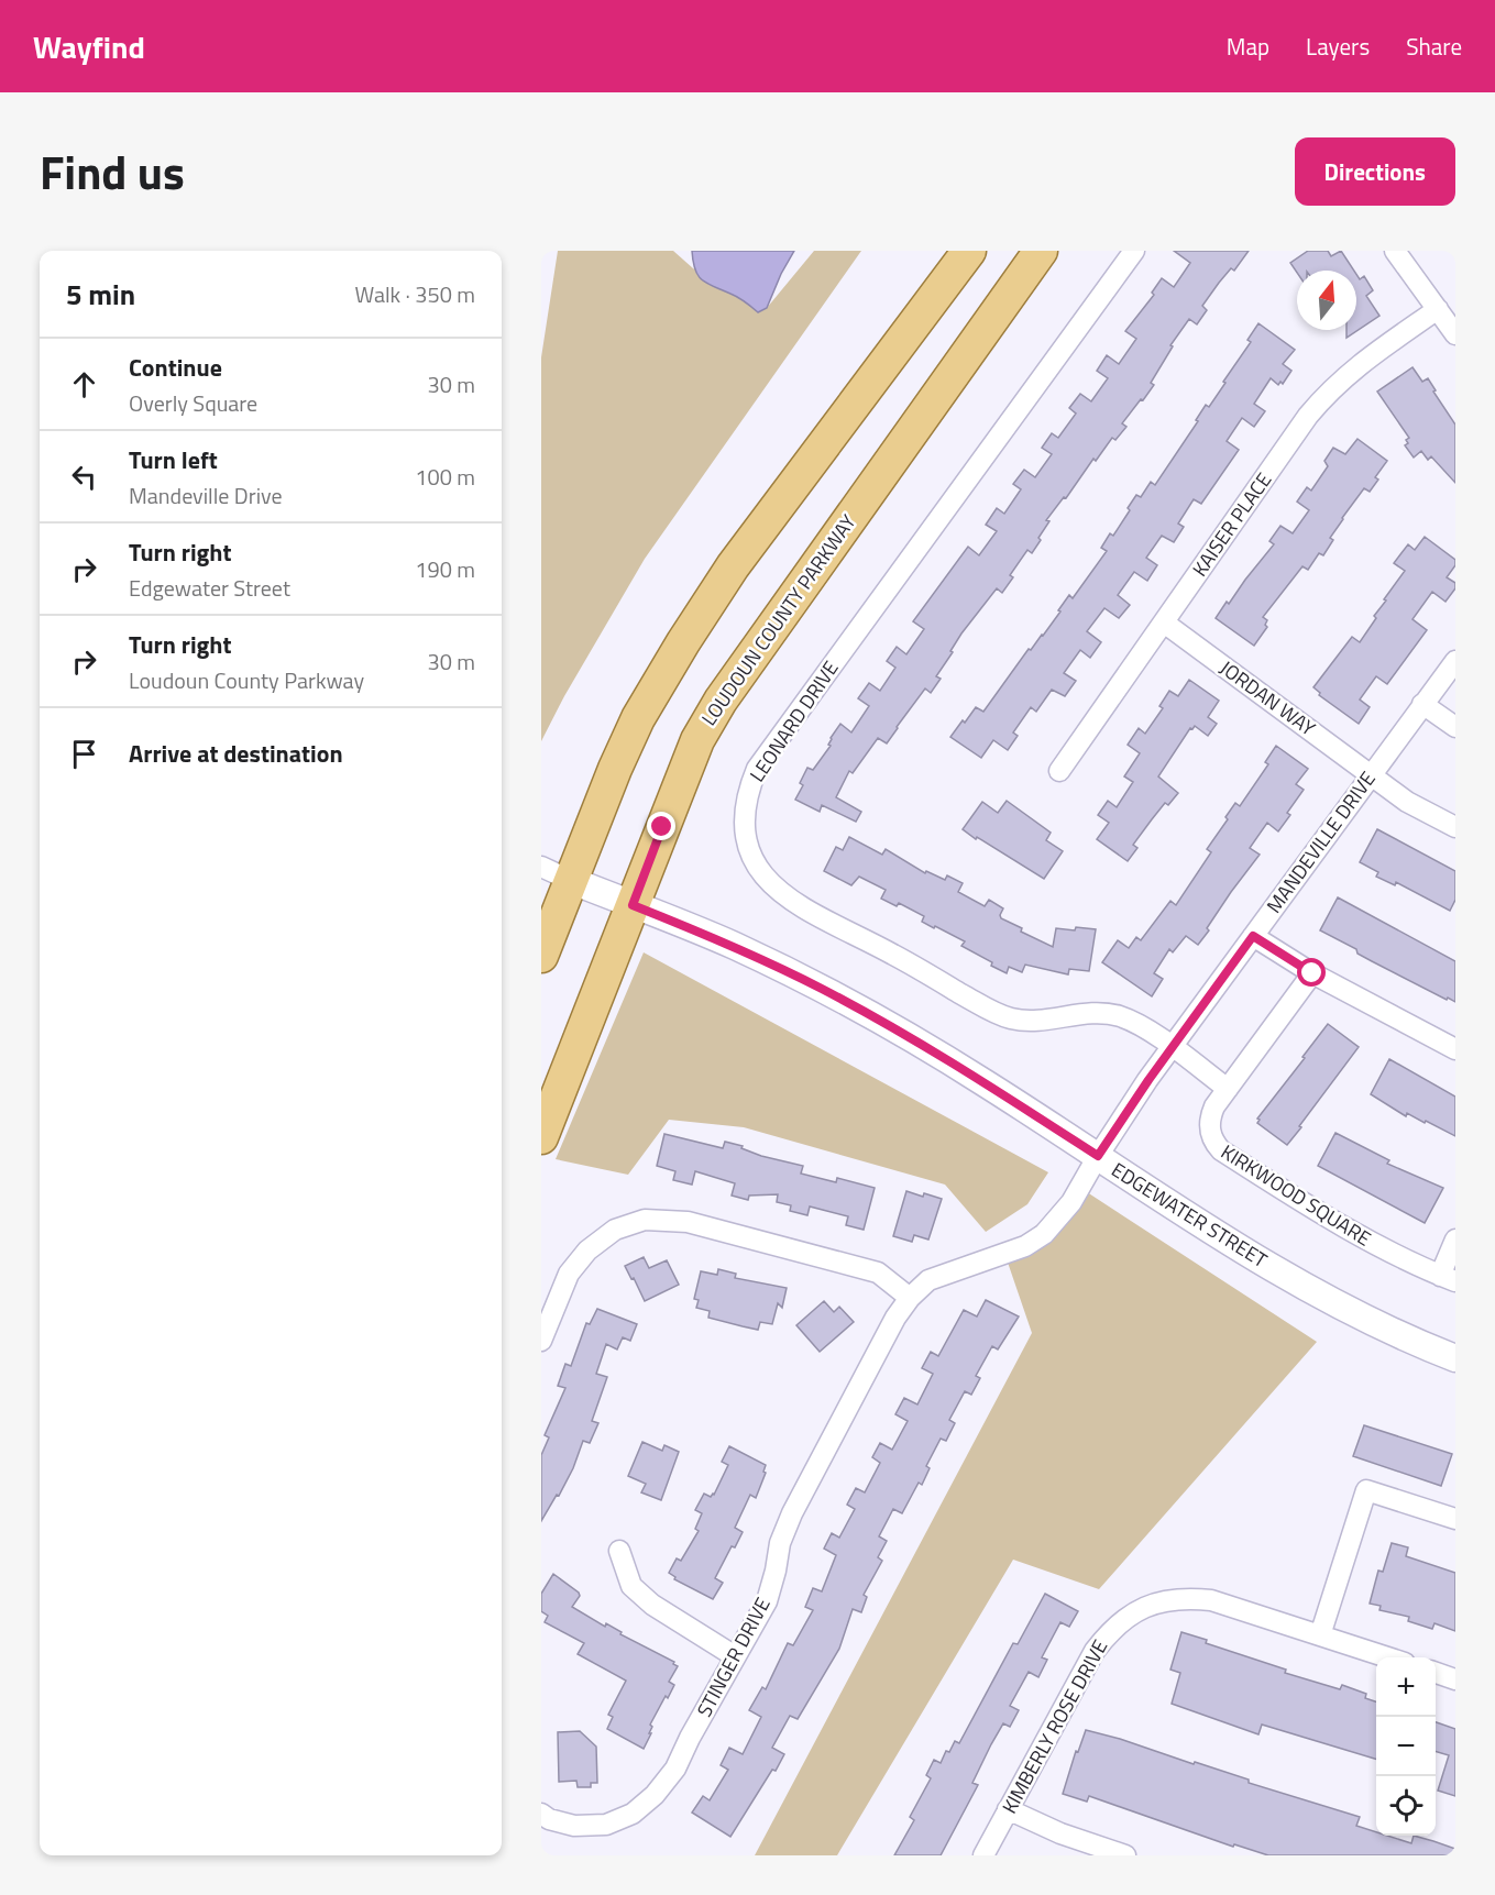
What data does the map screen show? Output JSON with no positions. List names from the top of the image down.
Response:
{
  "streets": {
    "main road": ["LOUDOUN COUNTY PARKWAY"],
    "street": [
      "KAISER PLACE",
      "JORDAN WAY",
      "LEONARD DRIVE",
      "MANDEVILLE DRIVE",
      "KIRKWOOD SQUARE",
      "EDGEWATER STREET",
      "STINGER DRIVE",
      "KIMBERLY ROSE DRIVE"
    ]
  },
  "crossings": [
    ["KAISER PLACE", "JORDAN WAY"],
    ["LOUDOUN COUNTY PARKWAY", "EDGEWATER STREET"],
    ["JORDAN WAY", "MANDEVILLE DRIVE"],
    ["LEONARD DRIVE", "MANDEVILLE DRIVE"],
    ["LEONARD DRIVE", "KIRKWOOD SQUARE"],
    ["MANDEVILLE DRIVE", "EDGEWATER STREET"],
    ["MANDEVILLE DRIVE", "STINGER DRIVE"],
    ["EDGEWATER STREET", "STINGER DRIVE"]
  ],
  "north": "top",
  "page": {
    "header": "Wayfind",
    "nav": ["Map", "Layers", "Share"],
    "title": "Find us",
    "buttons": "Directions",
    "heading": ["5 min", "Walk · 350 m"],
    "list": [
      ["Continue", "Overly Square", "30 m"],
      ["Turn left", "Mandeville Drive", "100 m"],
      ["Turn right", "Edgewater Street", "190 m"],
      ["Turn right", "Loudoun County Parkway", "30 m"],
      "Arrive at destination"
    ],
    "map_buttons": ["+", "−"]
  }
}
